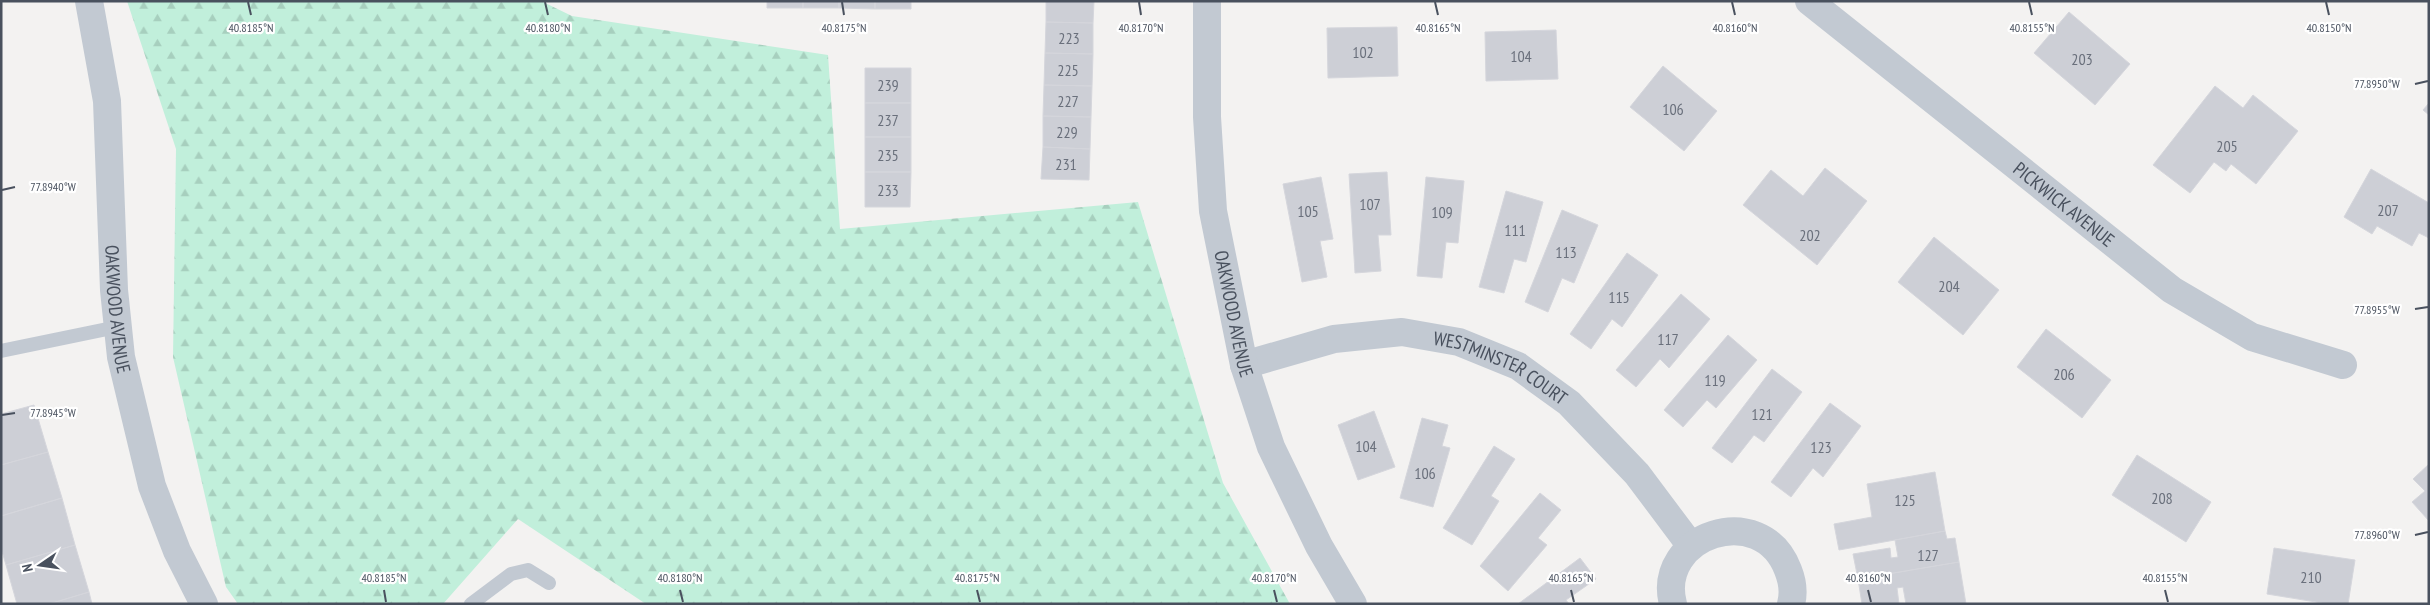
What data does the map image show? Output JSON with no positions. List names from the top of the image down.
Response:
{
  "streets": {
    "street": ["PICKWICK AVENUE", "OAKWOOD AVENUE", "WESTMINSTER COURT"]
  },
  "crossings": [
    ["OAKWOOD AVENUE", "WESTMINSTER COURT"]
  ],
  "house_numbers": [
    "223",
    "102",
    "104",
    "203",
    "225",
    "239",
    "227",
    "106",
    "237",
    "229",
    "205",
    "235",
    "231",
    "233",
    "107",
    "207",
    "105",
    "109",
    "111",
    "202",
    "113",
    "204",
    "115",
    "117",
    "206",
    "119",
    "121",
    "104",
    "123",
    "106",
    "208",
    "125",
    "127",
    "210"
  ],
  "north": "left",
  "coordinates": [
    "40.8185°N",
    "40.8180°N",
    "40.8175°N",
    "40.8170°N",
    "40.8165°N",
    "40.8160°N",
    "40.8155°N",
    "40.8150°N",
    "77.8950°W",
    "77.8940°W",
    "77.8955°W",
    "77.8945°W",
    "77.8960°W"
  ]
}
